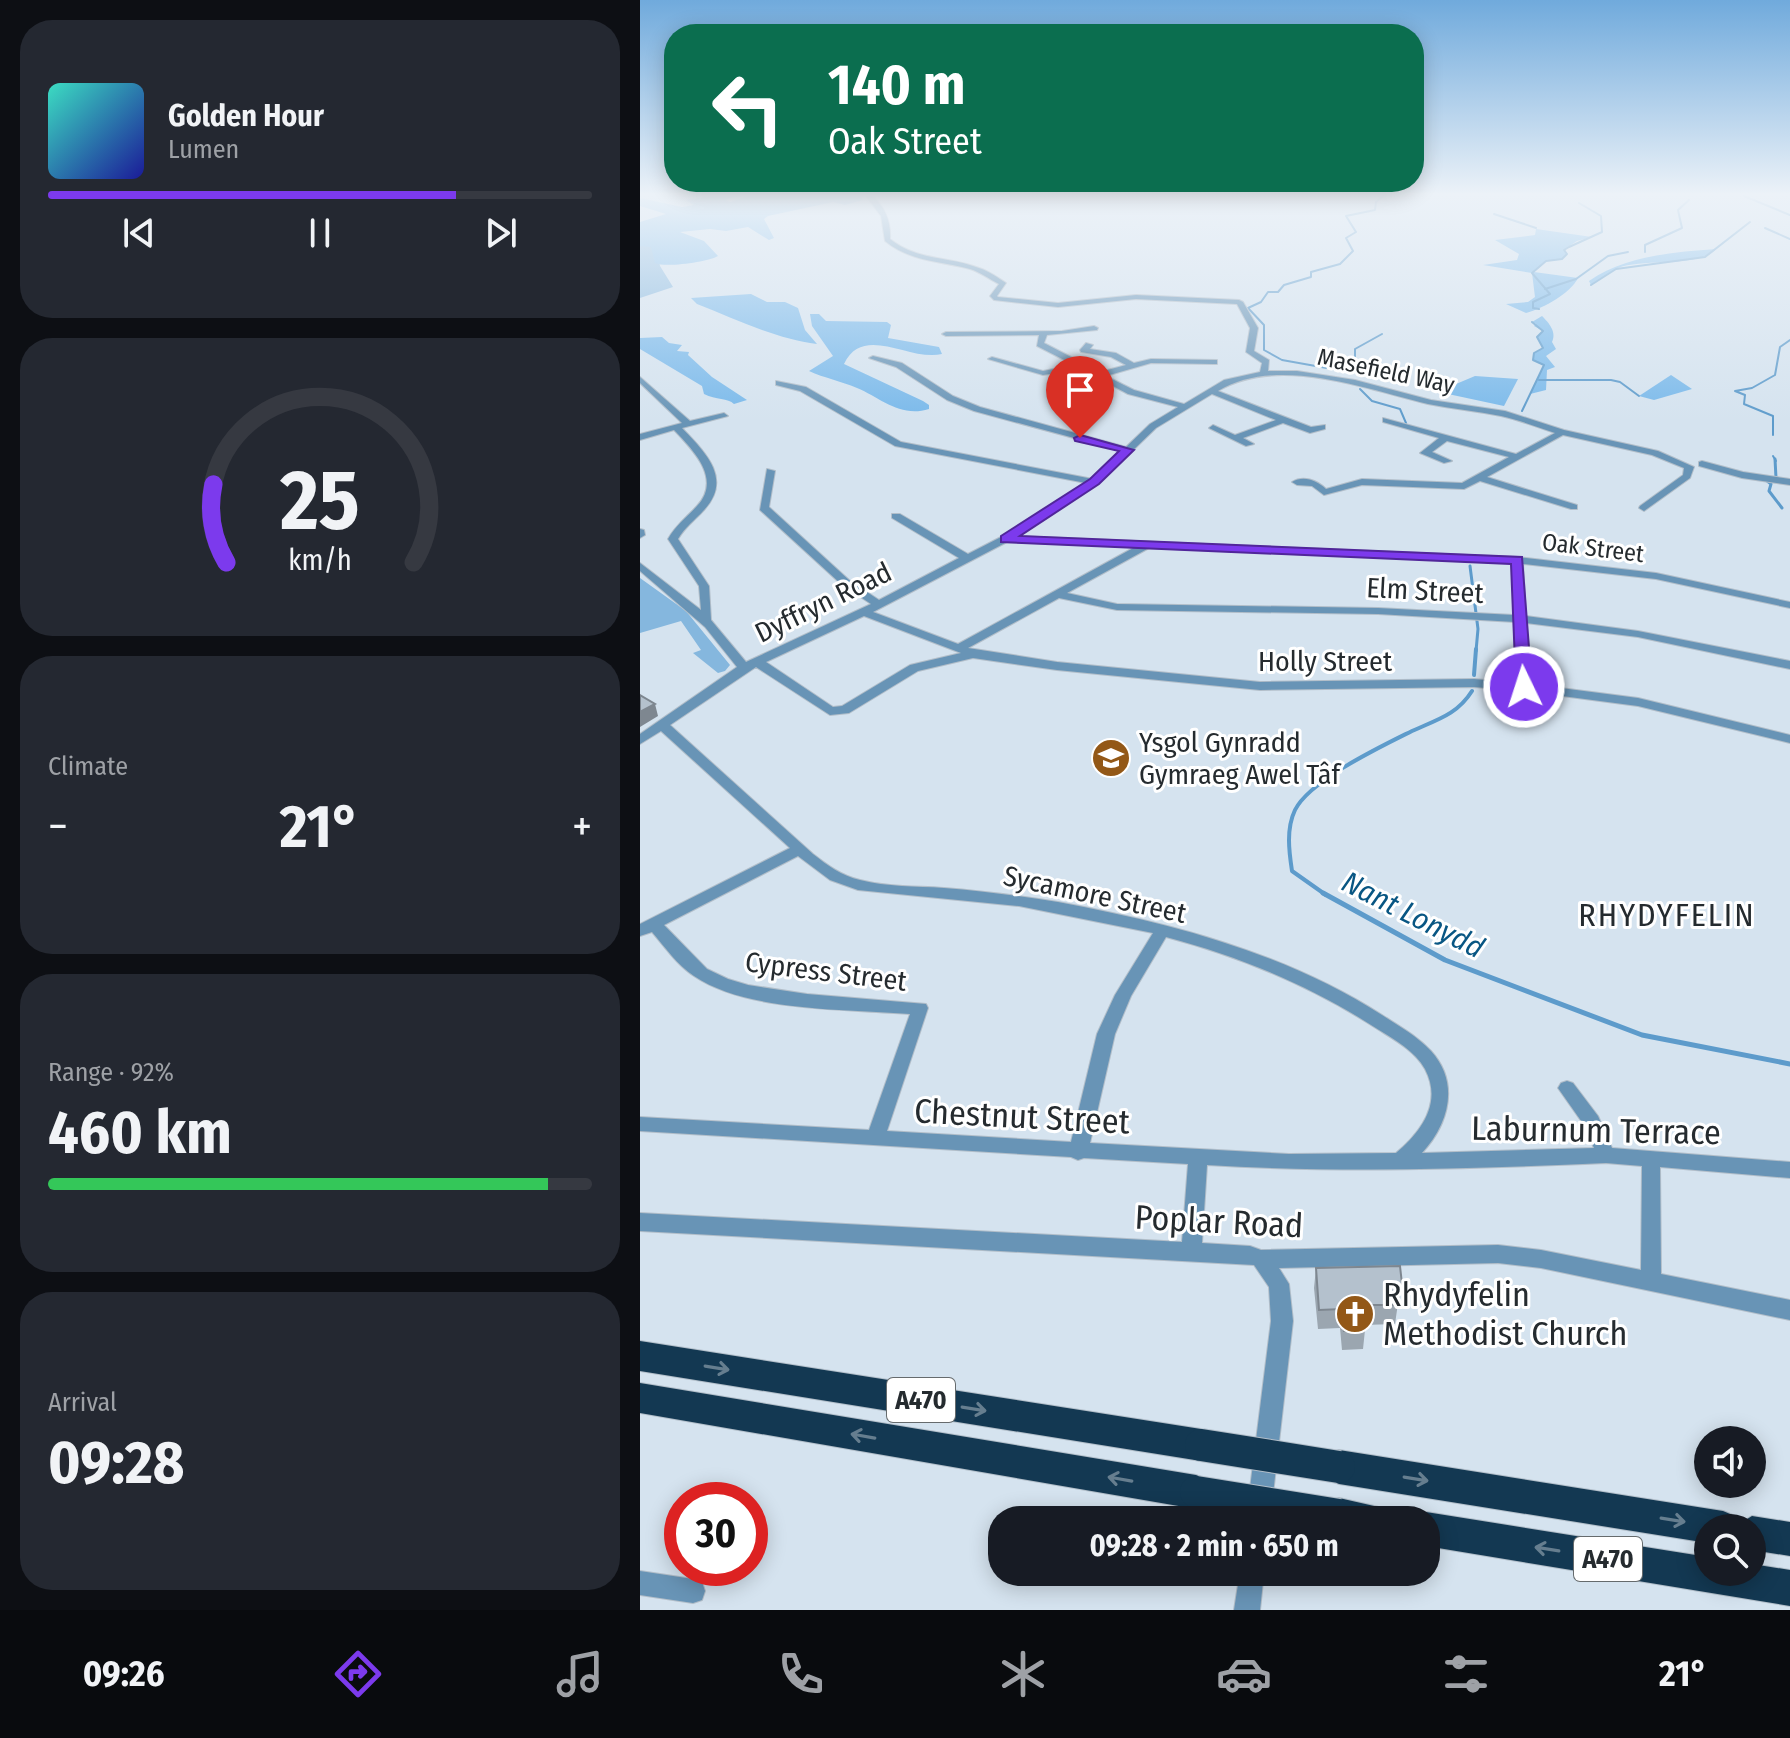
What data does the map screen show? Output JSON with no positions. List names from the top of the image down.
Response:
{
  "streets": {
    "highway": ["A470"],
    "street": [
      "Masefield Way",
      "Oak Street",
      "Elm Street",
      "Dyffryn Road",
      "Holly Street",
      "Sycamore Street",
      "Cypress Street",
      "Chestnut Street",
      "Laburnum Terrace",
      "Poplar Road"
    ]
  },
  "crossings": [
    ["Masefield Way", "Dyffryn Road"],
    ["Oak Street", "Dyffryn Road"],
    ["Dyffryn Road", "Holly Street"],
    ["Dyffryn Road", "Sycamore Street"],
    ["Sycamore Street", "Chestnut Street"],
    ["Sycamore Street", "Laburnum Terrace"],
    ["Cypress Street", "Chestnut Street"],
    ["Chestnut Street", "Laburnum Terrace"]
  ],
  "districts": ["RHYDYFELIN"],
  "water": ["Nant Lonydd"],
  "places": {
    "school or university": ["Ysgol Gynradd Gymraeg Awel Tâf"],
    "church": ["Rhydyfelin Methodist Church"]
  },
  "page": {
    "turn": ["140 m", "Oak Street"],
    "song": ["Golden Hour", "Lumen"],
    "tile": [
      "Climate",
      ["Range · 92%", "460 km"],
      ["Arrival", "09:28"]
    ],
    "heat": ["−", "21°", "+"],
    "limit": "30",
    "trip": "09:28 · 2 min · 650 m",
    "tabs": ["09:26", "21°"],
    "gauge": ["25", "km/h"]
  }
}
